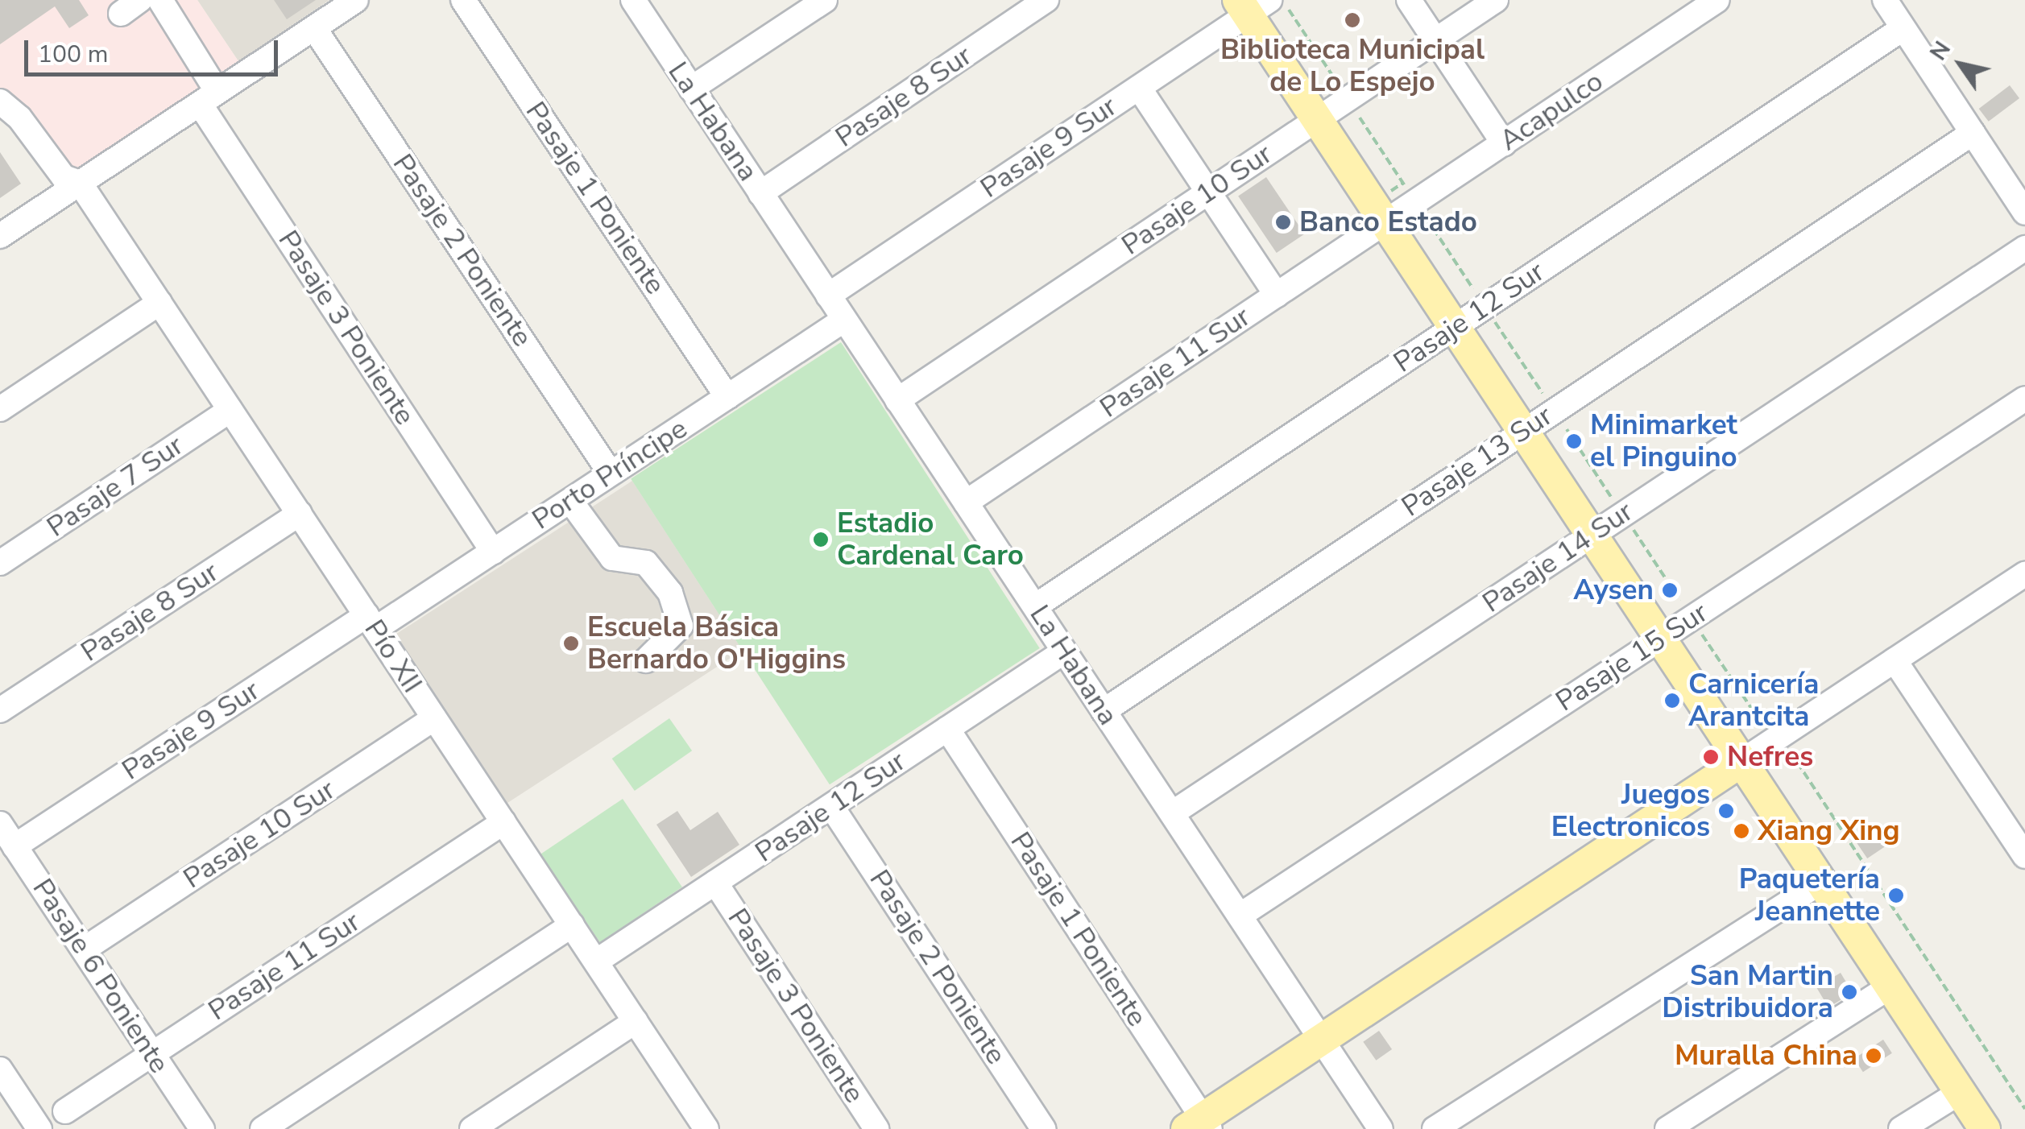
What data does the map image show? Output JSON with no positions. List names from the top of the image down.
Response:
{
  "streets": {
    "street": [
      "Pasaje 8 Sur",
      "Acapulco",
      "La Habana",
      "Pasaje 9 Sur",
      "Pasaje 1 Poniente",
      "Pasaje 10 Sur",
      "Pasaje 2 Poniente",
      "Pasaje 12 Sur",
      "Pasaje 3 Poniente",
      "Pasaje 11 Sur",
      "Pasaje 13 Sur",
      "Porto Príncipe",
      "Pasaje 7 Sur",
      "Pasaje 14 Sur",
      "Pío XII",
      "Pasaje 15 Sur",
      "Pasaje 6 Poniente"
    ]
  },
  "crossings": [
    ["Pasaje 8 Sur", "La Habana"],
    ["Pasaje 8 Sur", "Pío XII"],
    ["Acapulco", "Pasaje 11 Sur"],
    ["La Habana", "Pasaje 9 Sur"],
    ["La Habana", "Pasaje 10 Sur"],
    ["La Habana", "Pasaje 12 Sur"],
    ["La Habana", "Pasaje 11 Sur"],
    ["La Habana", "Pasaje 13 Sur"],
    ["La Habana", "Porto Príncipe"],
    ["La Habana", "Pasaje 14 Sur"],
    ["La Habana", "Pasaje 15 Sur"],
    ["Pasaje 9 Sur", "Porto Príncipe"],
    ["Pasaje 9 Sur", "Pío XII"],
    ["Pasaje 9 Sur", "Pasaje 6 Poniente"],
    ["Pasaje 1 Poniente", "Pasaje 12 Sur"],
    ["Pasaje 1 Poniente", "Porto Príncipe"],
    ["Pasaje 10 Sur", "Pío XII"],
    ["Pasaje 10 Sur", "Pasaje 6 Poniente"],
    ["Pasaje 2 Poniente", "Pasaje 12 Sur"],
    ["Pasaje 2 Poniente", "Porto Príncipe"],
    ["Pasaje 12 Sur", "Pasaje 3 Poniente"],
    ["Pasaje 12 Sur", "Pío XII"],
    ["Pasaje 3 Poniente", "Porto Príncipe"],
    ["Pasaje 11 Sur", "Pío XII"],
    ["Pasaje 11 Sur", "Pasaje 6 Poniente"],
    ["Porto Príncipe", "Pío XII"],
    ["Pasaje 7 Sur", "Pío XII"]
  ],
  "places": [
    "Biblioteca Municipal de Lo Espejo",
    "Banco Estado",
    "Minimarket el Pinguino",
    "Estadio Cardenal Caro",
    "Aysen",
    "Escuela Básica Bernardo O'Higgins",
    "Carnicería Arantcita",
    "Nefres",
    "Juegos Electronicos",
    "Xiang Xing",
    "Paquetería Jeannette",
    "San Martin Distribuidora",
    "Muralla China"
  ],
  "scale_bar": "100 m",
  "north": "top left"
}
